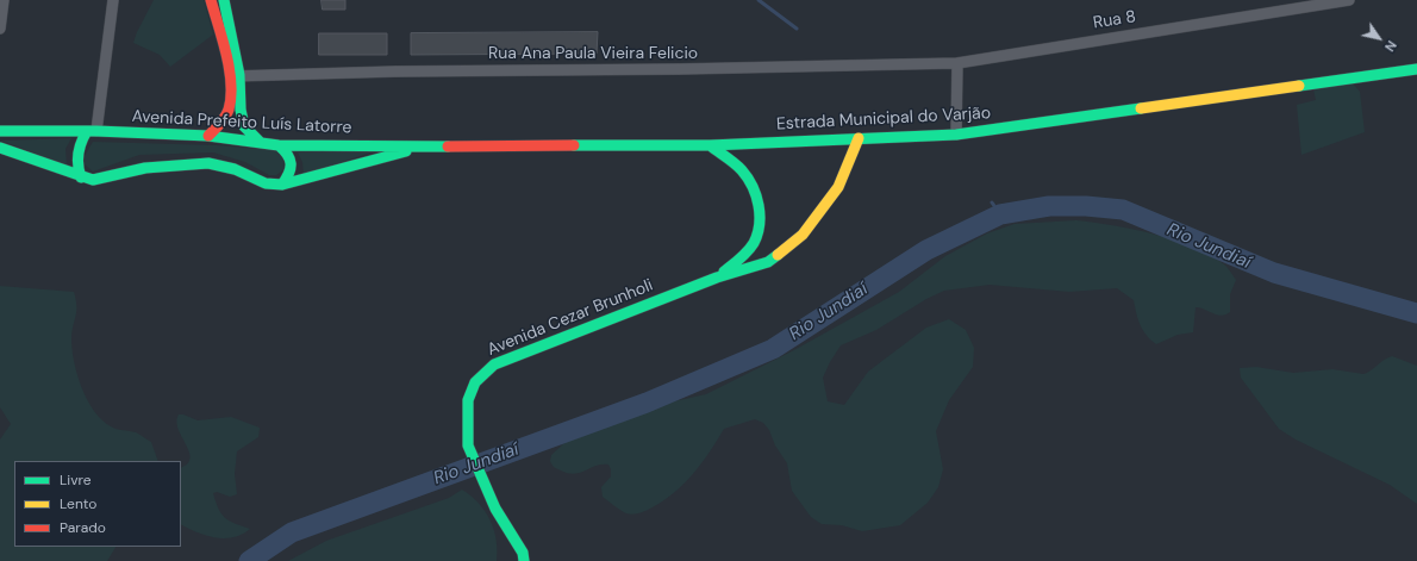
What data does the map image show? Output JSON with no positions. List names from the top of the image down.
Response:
{
  "streets": {
    "main road": ["Estrada Municipal do Varjão", "Avenida Prefeito Luís Latorre", "Avenida Cezar Brunholi"],
    "street": ["Rua 8", "Rua Ana Paula Vieira Felicio"]
  },
  "crossings": [
    ["Rua 8", "Rua Ana Paula Vieira Felicio"],
    ["Estrada Municipal do Varjão", "Avenida Prefeito Luís Latorre"],
    ["Estrada Municipal do Varjão", "Avenida Cezar Brunholi"]
  ],
  "water": ["Rio Jundiaí"],
  "legend": ["Livre", "Lento", "Parado"],
  "north": "bottom right"
}
